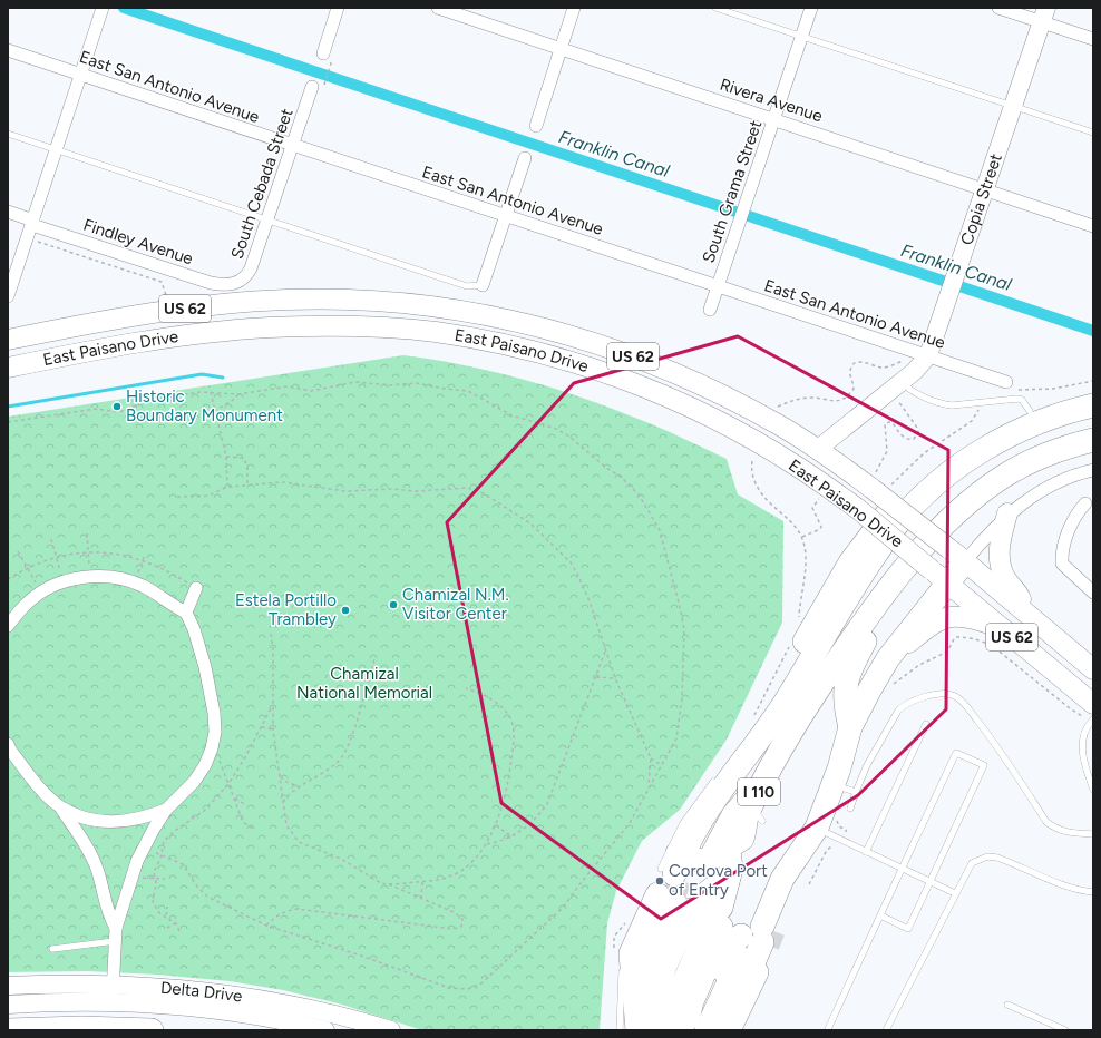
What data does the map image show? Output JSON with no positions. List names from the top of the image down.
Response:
{
  "streets": {
    "highway": ["I 110"],
    "main road": [
      "Copia Street",
      "US 62",
      "East Paisano Drive",
      "Delta Drive"
    ],
    "street": [
      "East San Antonio Avenue",
      "Rivera Avenue",
      "South Cebada Street",
      "South Grama Street",
      "Findley Avenue"
    ]
  },
  "crossings": [
    ["East San Antonio Avenue", "South Cebada Street"],
    ["East San Antonio Avenue", "South Grama Street"],
    ["East San Antonio Avenue", "Copia Street"],
    ["Rivera Avenue", "South Grama Street"],
    ["Rivera Avenue", "Copia Street"],
    ["South Cebada Street", "Findley Avenue"],
    ["Copia Street", "East Paisano Drive"]
  ],
  "water": ["Franklin Canal"],
  "parks": ["Chamizal National Memorial"],
  "places": [
    "Historic Boundary Monument",
    "Chamizal N.M. Visitor Center",
    "Estela Portillo Trambley",
    "Cordova Port of Entry"
  ]
}
